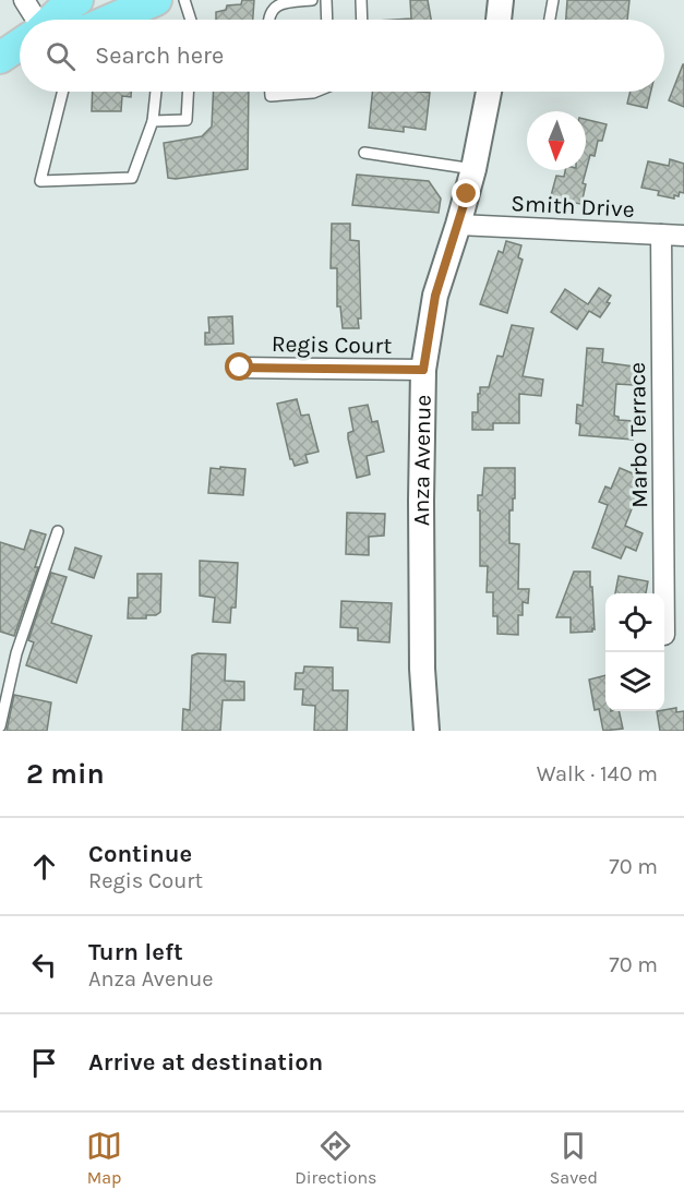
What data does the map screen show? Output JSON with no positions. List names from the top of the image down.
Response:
{
  "streets": {
    "street": [
      "Smith Drive",
      "Regis Court",
      "Marbo Terrace",
      "Anza Avenue"
    ]
  },
  "crossings": [
    ["Smith Drive", "Marbo Terrace"],
    ["Smith Drive", "Anza Avenue"],
    ["Regis Court", "Anza Avenue"]
  ],
  "north": "bottom",
  "page": {
    "search": "Search here",
    "heading": ["2 min", "Walk · 140 m"],
    "list": [
      ["Continue", "Regis Court", "70 m"],
      ["Turn left", "Anza Avenue", "70 m"],
      "Arrive at destination"
    ],
    "nav": ["Map", "Directions", "Saved"]
  }
}
